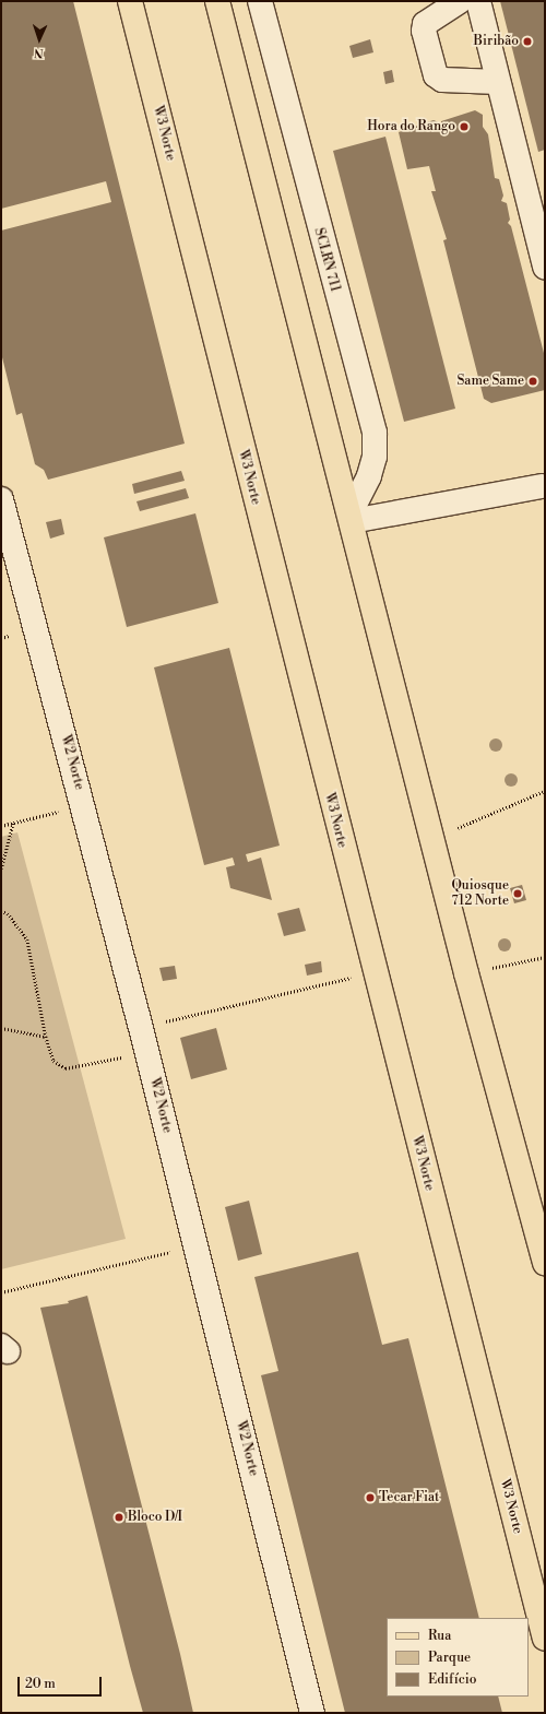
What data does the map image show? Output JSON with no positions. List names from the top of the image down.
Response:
{
  "streets": {
    "main road": ["W3 Norte"],
    "street": ["SCLRN 711", "W2 Norte"]
  },
  "places": [
    "Biribão",
    "Hora do Rango",
    "Same Same",
    "Quiosque 712 Norte",
    "Tecar Fiat",
    "Bloco D/I"
  ],
  "legend": ["Rua", "Parque", "Edifício"],
  "scale_bar": "20 m",
  "north": "bottom"
}
